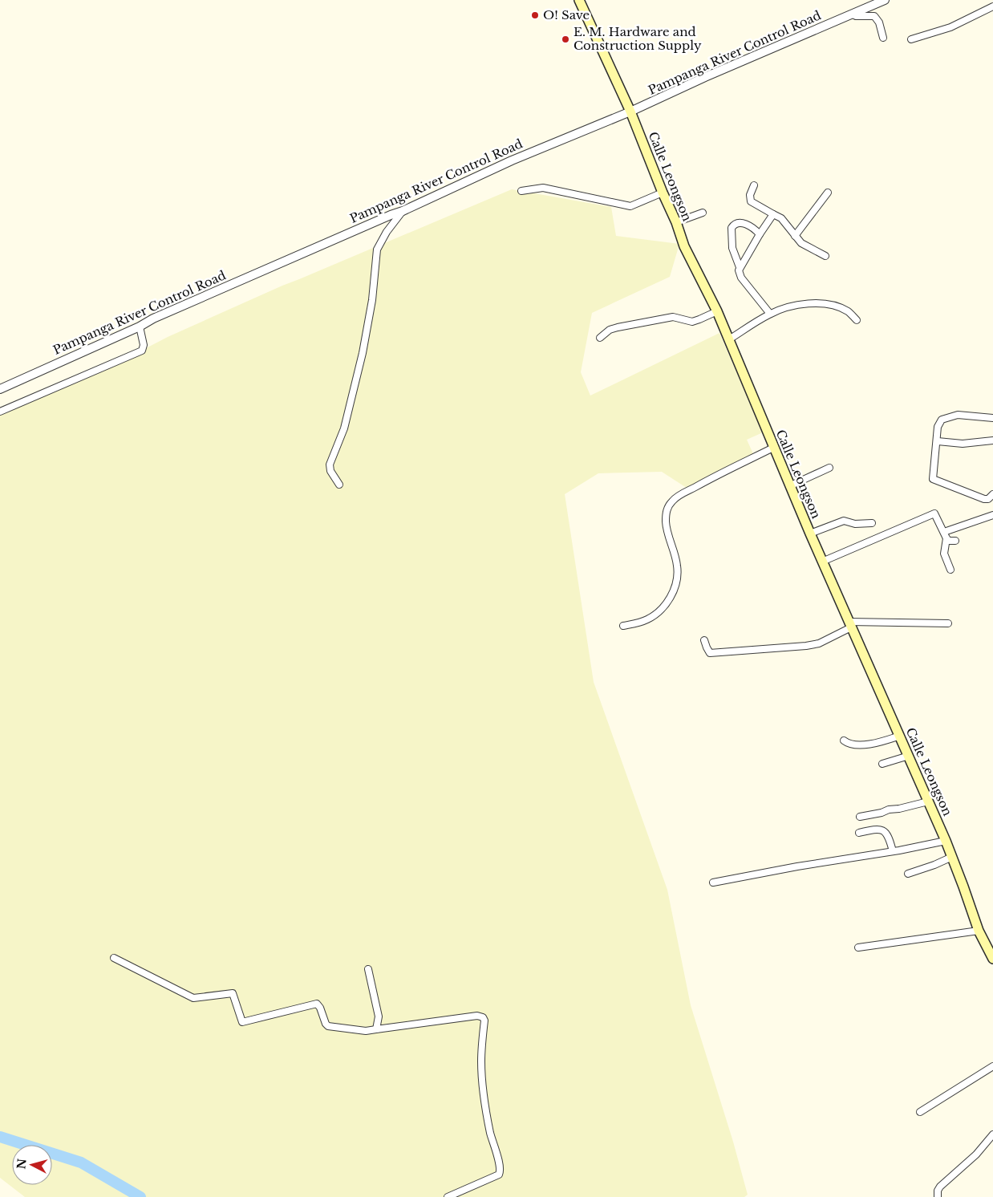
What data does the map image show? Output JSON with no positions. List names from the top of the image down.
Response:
{
  "streets": {
    "main road": ["Calle Leongson"],
    "street": ["Pampanga River Control Road"]
  },
  "crossings": [
    ["Pampanga River Control Road", "Calle Leongson"]
  ],
  "places": ["O! Save", "E. M. Hardware and Construction Supply"],
  "north": "left"
}
